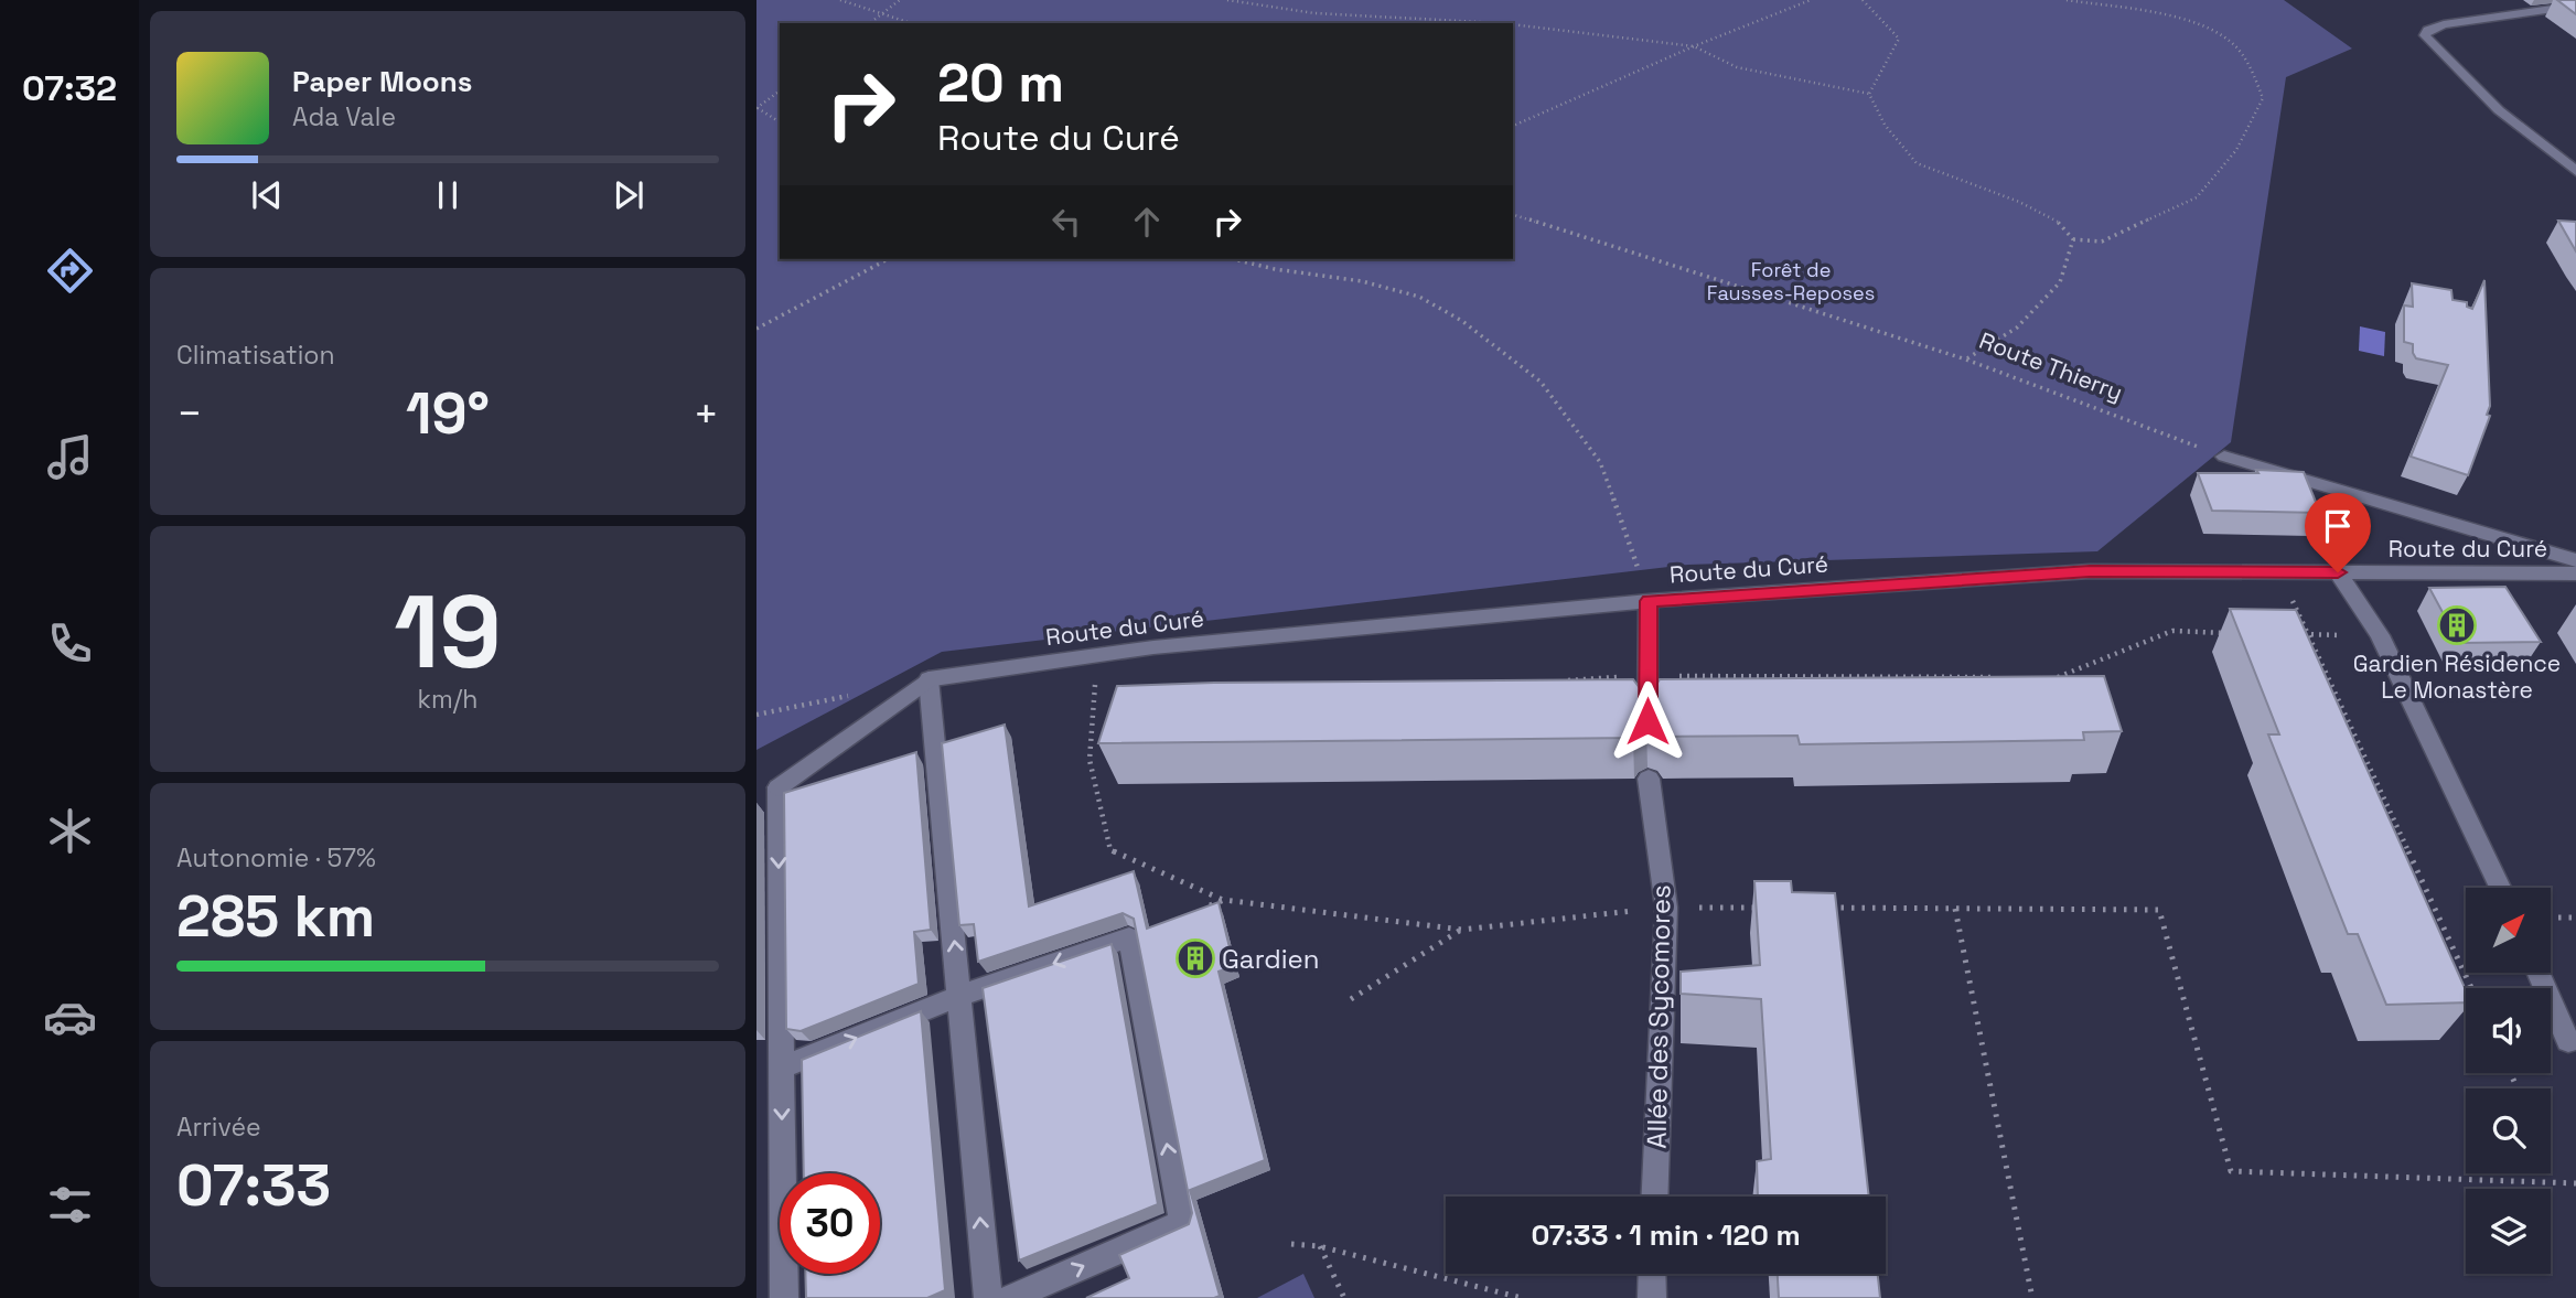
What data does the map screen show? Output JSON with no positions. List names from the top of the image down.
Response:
{
  "streets": {
    "street": ["Route du Curé", "Allée des Sycomores"],
    "path": ["Route Thierry"]
  },
  "parks": ["Forêt de Fausses-Reposes"],
  "places": {
    "building": ["Gardien Résidence Le Monastère", "Gardien"]
  },
  "north": "top right",
  "page": {
    "tabs": "07:32",
    "turn": ["20 m", "Route du Curé"],
    "song": ["Paper Moons", "Ada Vale"],
    "tile": [
      "Climatisation",
      ["19", "km/h"],
      ["Autonomie · 57%", "285 km"],
      ["Arrivée", "07:33"]
    ],
    "heat": ["−", "19°", "+"],
    "limit": "30",
    "trip": "07:33 · 1 min · 120 m"
  }
}
